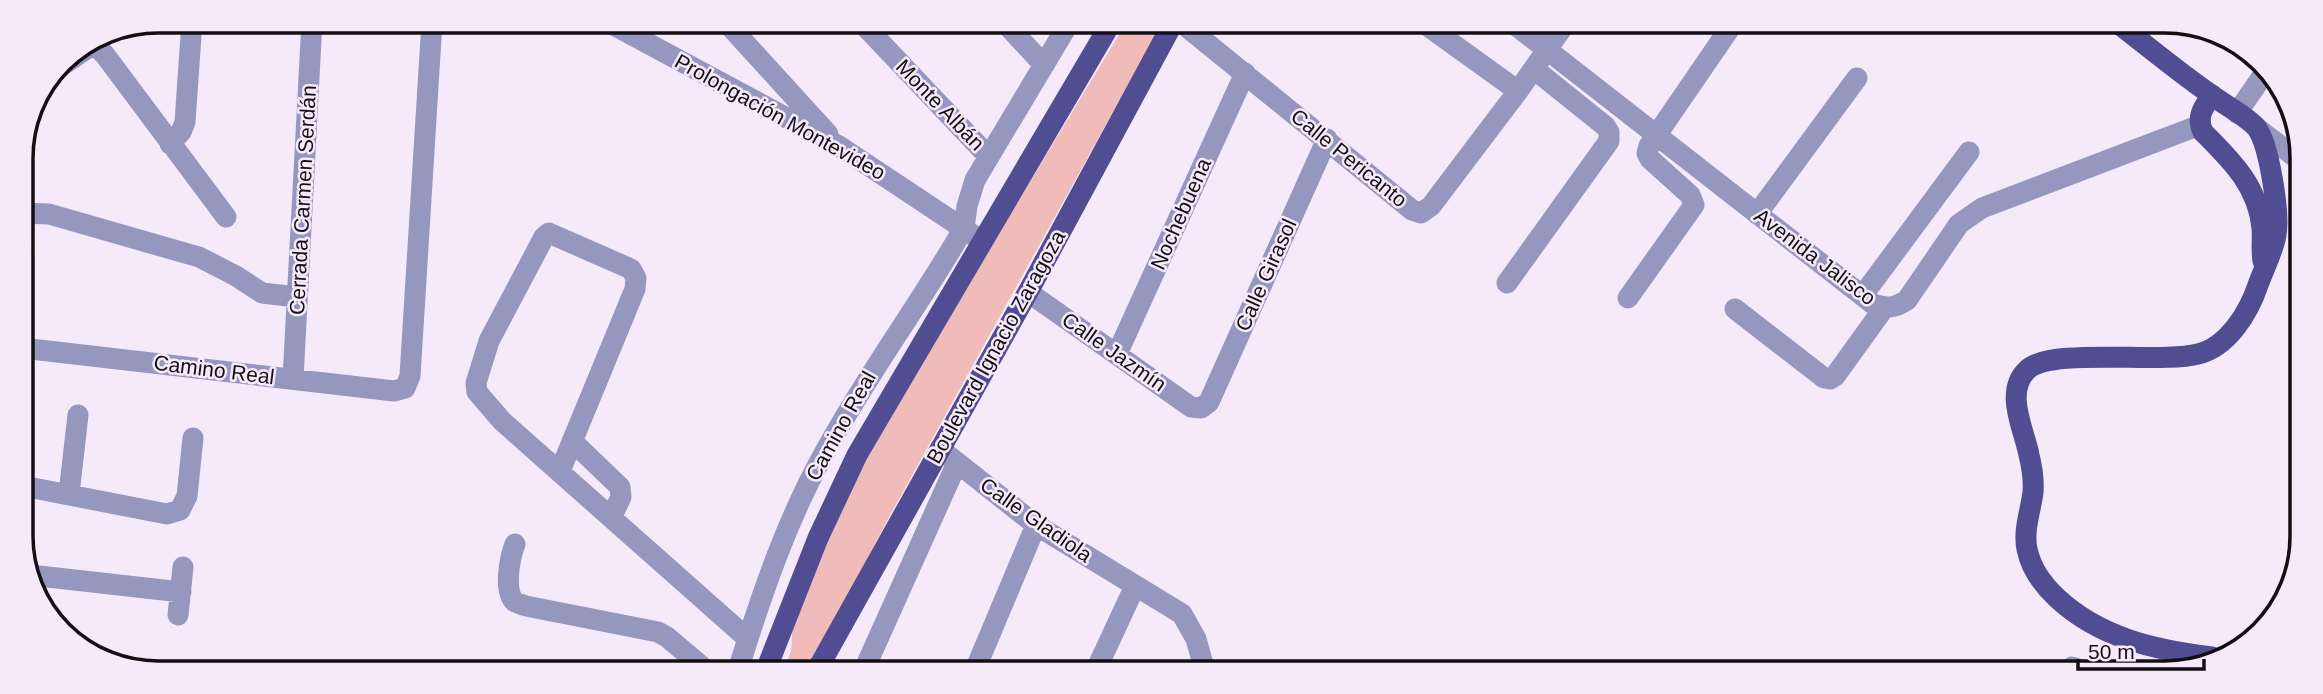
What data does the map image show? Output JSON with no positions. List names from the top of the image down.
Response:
{
  "streets": {
    "main road": ["Boulevard Ignacio Zaragoza"],
    "street": [
      "Monte Albán",
      "Prolongación Montevideo",
      "Calle Pericanto",
      "Cerrada Carmen Serdán",
      "Nochebuena",
      "Avenida Jalisco",
      "Calle Girasol",
      "Calle Jazmín",
      "Camino Real",
      "Calle Gladiola"
    ]
  },
  "crossings": [
    ["Monte Albán", "Camino Real"],
    ["Prolongación Montevideo", "Camino Real"],
    ["Calle Pericanto", "Nochebuena"],
    ["Calle Pericanto", "Avenida Jalisco"],
    ["Calle Pericanto", "Calle Girasol"],
    ["Cerrada Carmen Serdán", "Camino Real"],
    ["Nochebuena", "Calle Jazmín"],
    ["Calle Girasol", "Calle Jazmín"],
    ["Boulevard Ignacio Zaragoza", "Calle Jazmín"],
    ["Boulevard Ignacio Zaragoza", "Calle Gladiola"]
  ],
  "scale_bar": "50 m"
}
